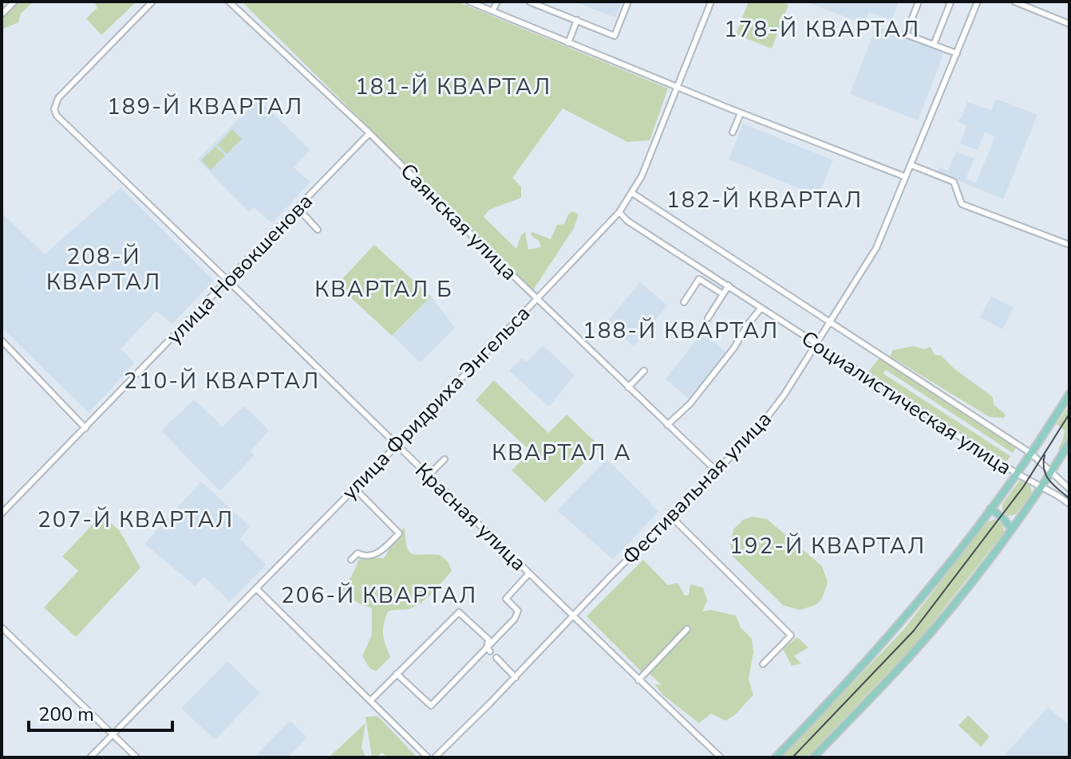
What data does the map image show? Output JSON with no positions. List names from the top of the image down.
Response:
{
  "streets": {
    "street": [
      "Саянская улица",
      "улица Новокшенова",
      "улица Фридриха Энгельса",
      "Социалистическая улица",
      "Фестивальная улица",
      "Красная улица"
    ]
  },
  "crossings": [
    ["Саянская улица", "улица Новокшенова"],
    ["Саянская улица", "улица Фридриха Энгельса"],
    ["Саянская улица", "Фестивальная улица"],
    ["улица Новокшенова", "Красная улица"],
    ["улица Фридриха Энгельса", "Социалистическая улица"],
    ["улица Фридриха Энгельса", "Красная улица"],
    ["Социалистическая улица", "Фестивальная улица"],
    ["Фестивальная улица", "Красная улица"]
  ],
  "districts": [
    "178-Й КВАРТАЛ",
    "181-Й КВАРТАЛ",
    "189-Й КВАРТАЛ",
    "182-Й КВАРТАЛ",
    "208-Й КВАРТАЛ",
    "КВАРТАЛ Б",
    "188-Й КВАРТАЛ",
    "210-Й КВАРТАЛ",
    "КВАРТАЛ А",
    "207-Й КВАРТАЛ",
    "192-Й КВАРТАЛ",
    "206-Й КВАРТАЛ"
  ],
  "scale_bar": "200 m"
}
